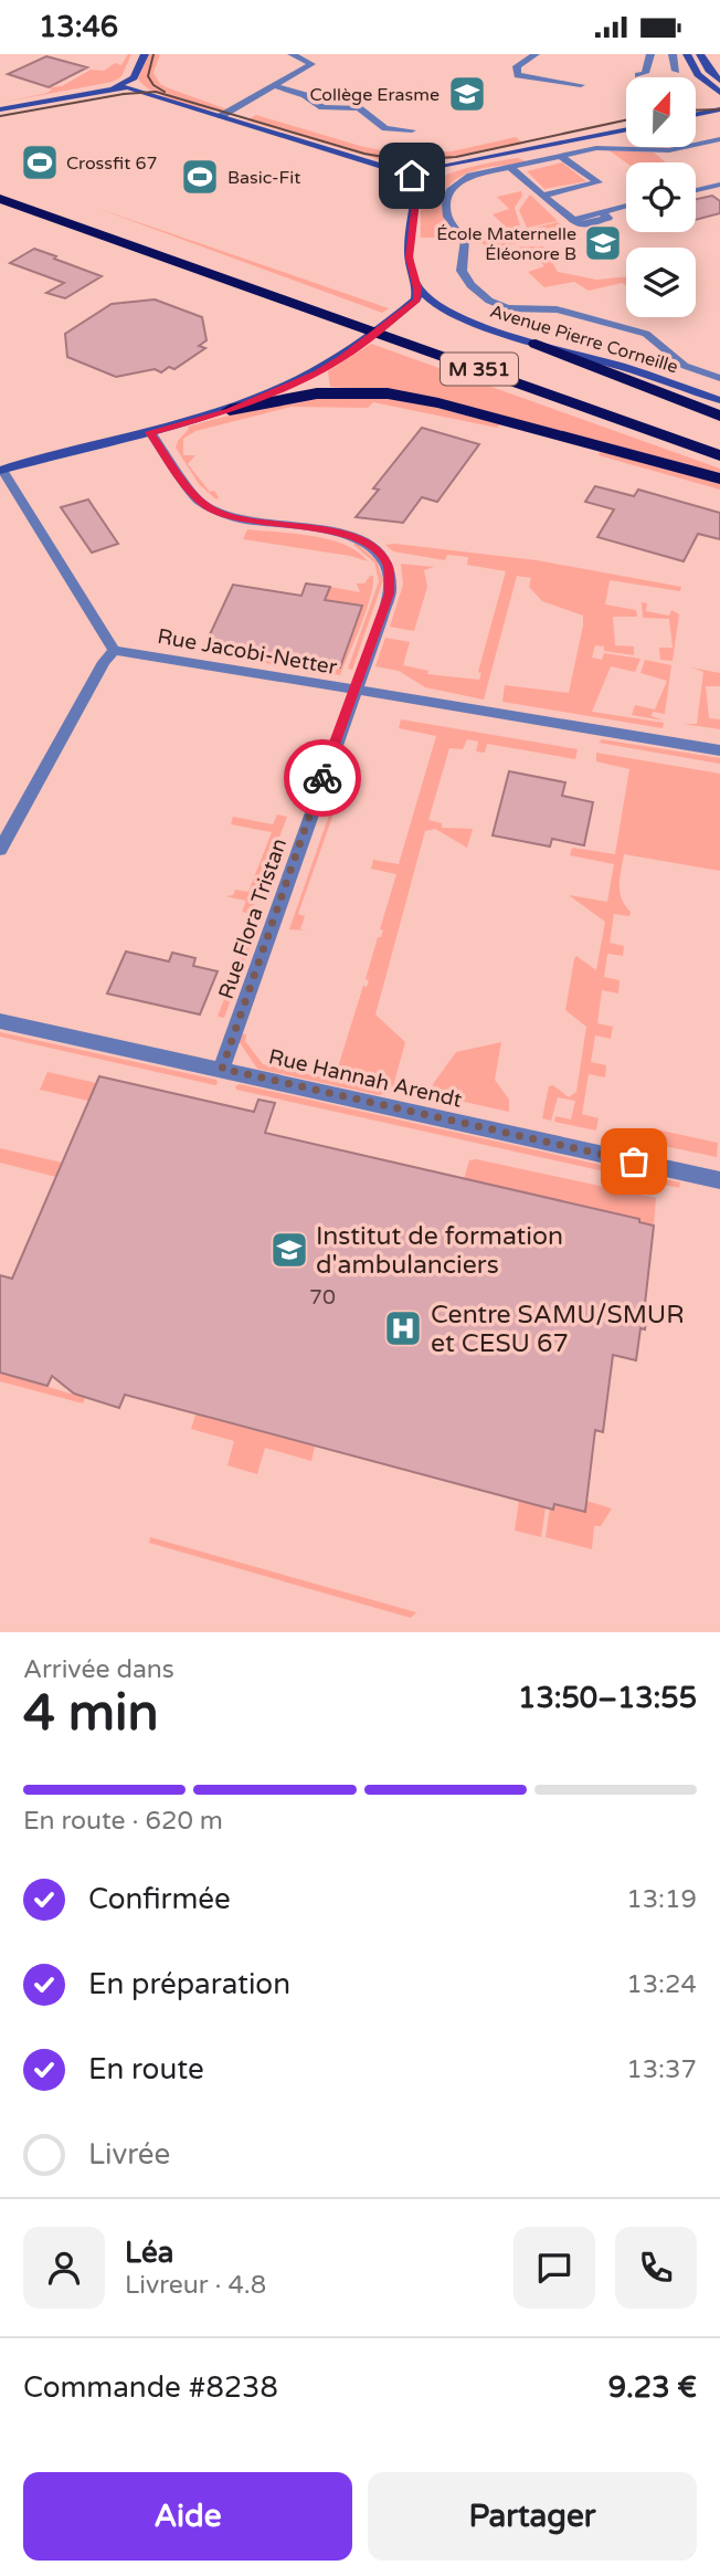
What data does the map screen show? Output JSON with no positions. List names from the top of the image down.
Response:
{
  "streets": {
    "highway": ["M 351"],
    "street": [
      "Avenue Pierre Corneille",
      "Rue Jacobi-Netter",
      "Rue Flora Tristan",
      "Rue Hannah Arendt"
    ]
  },
  "crossings": [
    ["Rue Jacobi-Netter", "Rue Flora Tristan"],
    ["Rue Flora Tristan", "Rue Hannah Arendt"]
  ],
  "places": {
    "school or university": ["Collège Erasme", "École Maternelle Éléonore B", "Institut de formation d'ambulanciers"],
    "sports": ["Crossfit 67", "Basic-Fit"],
    "hospital": ["Centre SAMU/SMUR et CESU 67"]
  },
  "house_numbers": ["70"],
  "north": "top",
  "page": {
    "status": "13:46",
    "heading": ["4 min", "Arrivée dans", "13:50–13:55"],
    "panel": [
      "Léa",
      "Livreur · 4.8",
      "Commande #8238",
      "9.23 €"
    ],
    "bar": "En route · 620 m",
    "list": [
      ["Confirmée", "13:19"],
      ["En préparation", "13:24"],
      ["En route", "13:37"],
      "Livrée"
    ],
    "buttons": ["Aide", "Partager"]
  }
}
